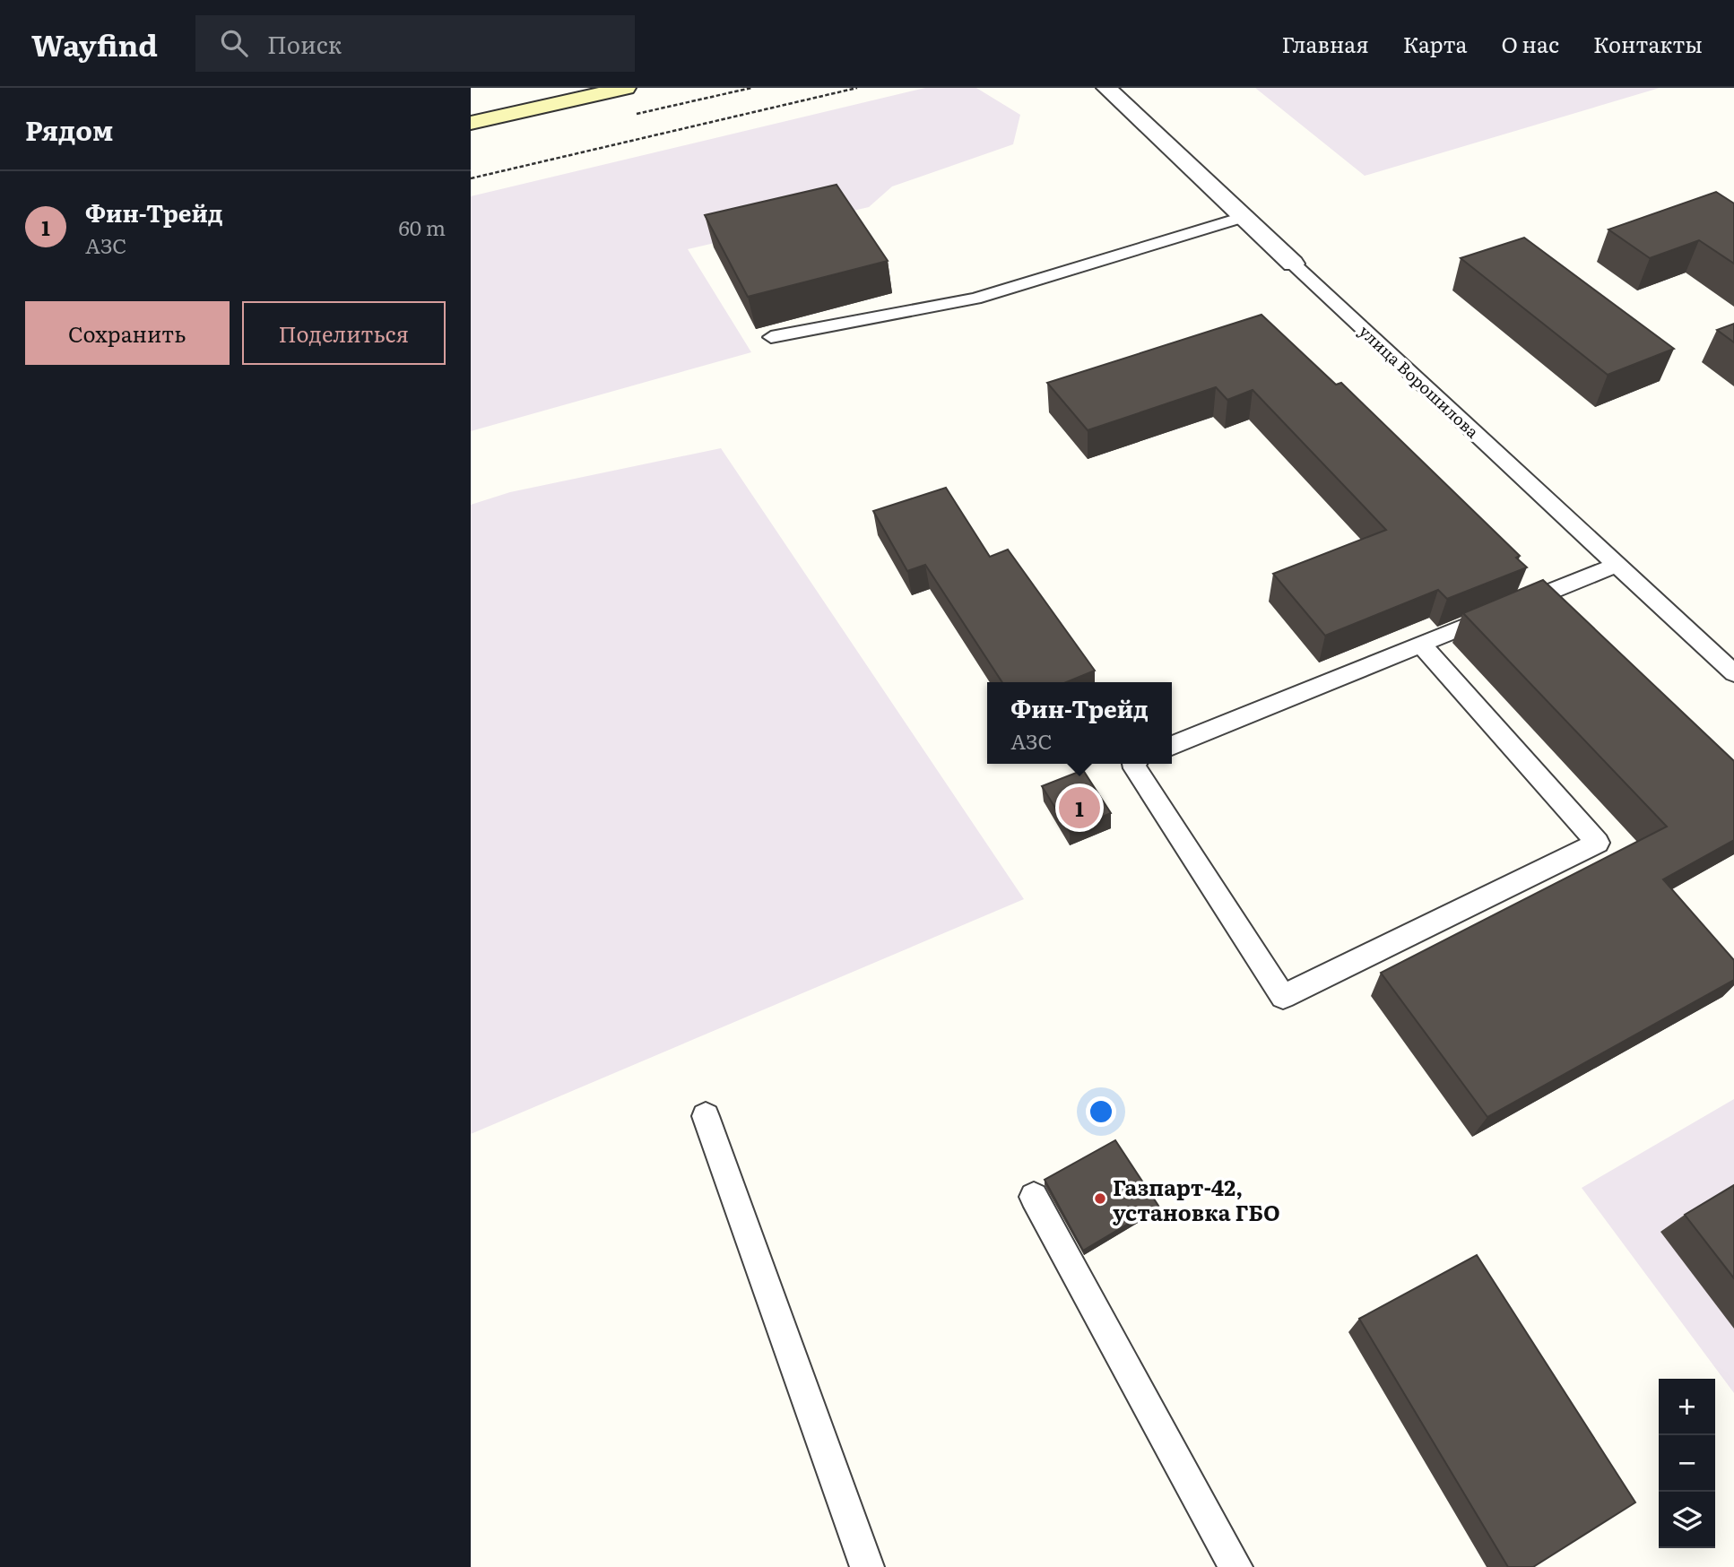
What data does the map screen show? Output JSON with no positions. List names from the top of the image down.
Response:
{
  "streets": {
    "street": ["улица Ворошилова"]
  },
  "places": ["Газпарт-42, установка ГБО"],
  "page": {
    "header": "Wayfind",
    "search": "Поиск",
    "nav": [
      "Главная",
      "Карта",
      "О нас",
      "Контакты"
    ],
    "heading": "Рядом",
    "list": [
      {
        "mark": "1",
        "name": "Фин-Трeйд",
        "note": "АЗС",
        "value": "60 m"
      }
    ],
    "buttons": ["Сохранить", "Поделиться"],
    "popup": ["Фин-Трeйд", "АЗС"],
    "pins": "1",
    "map_buttons": ["+", "−"]
  }
}
